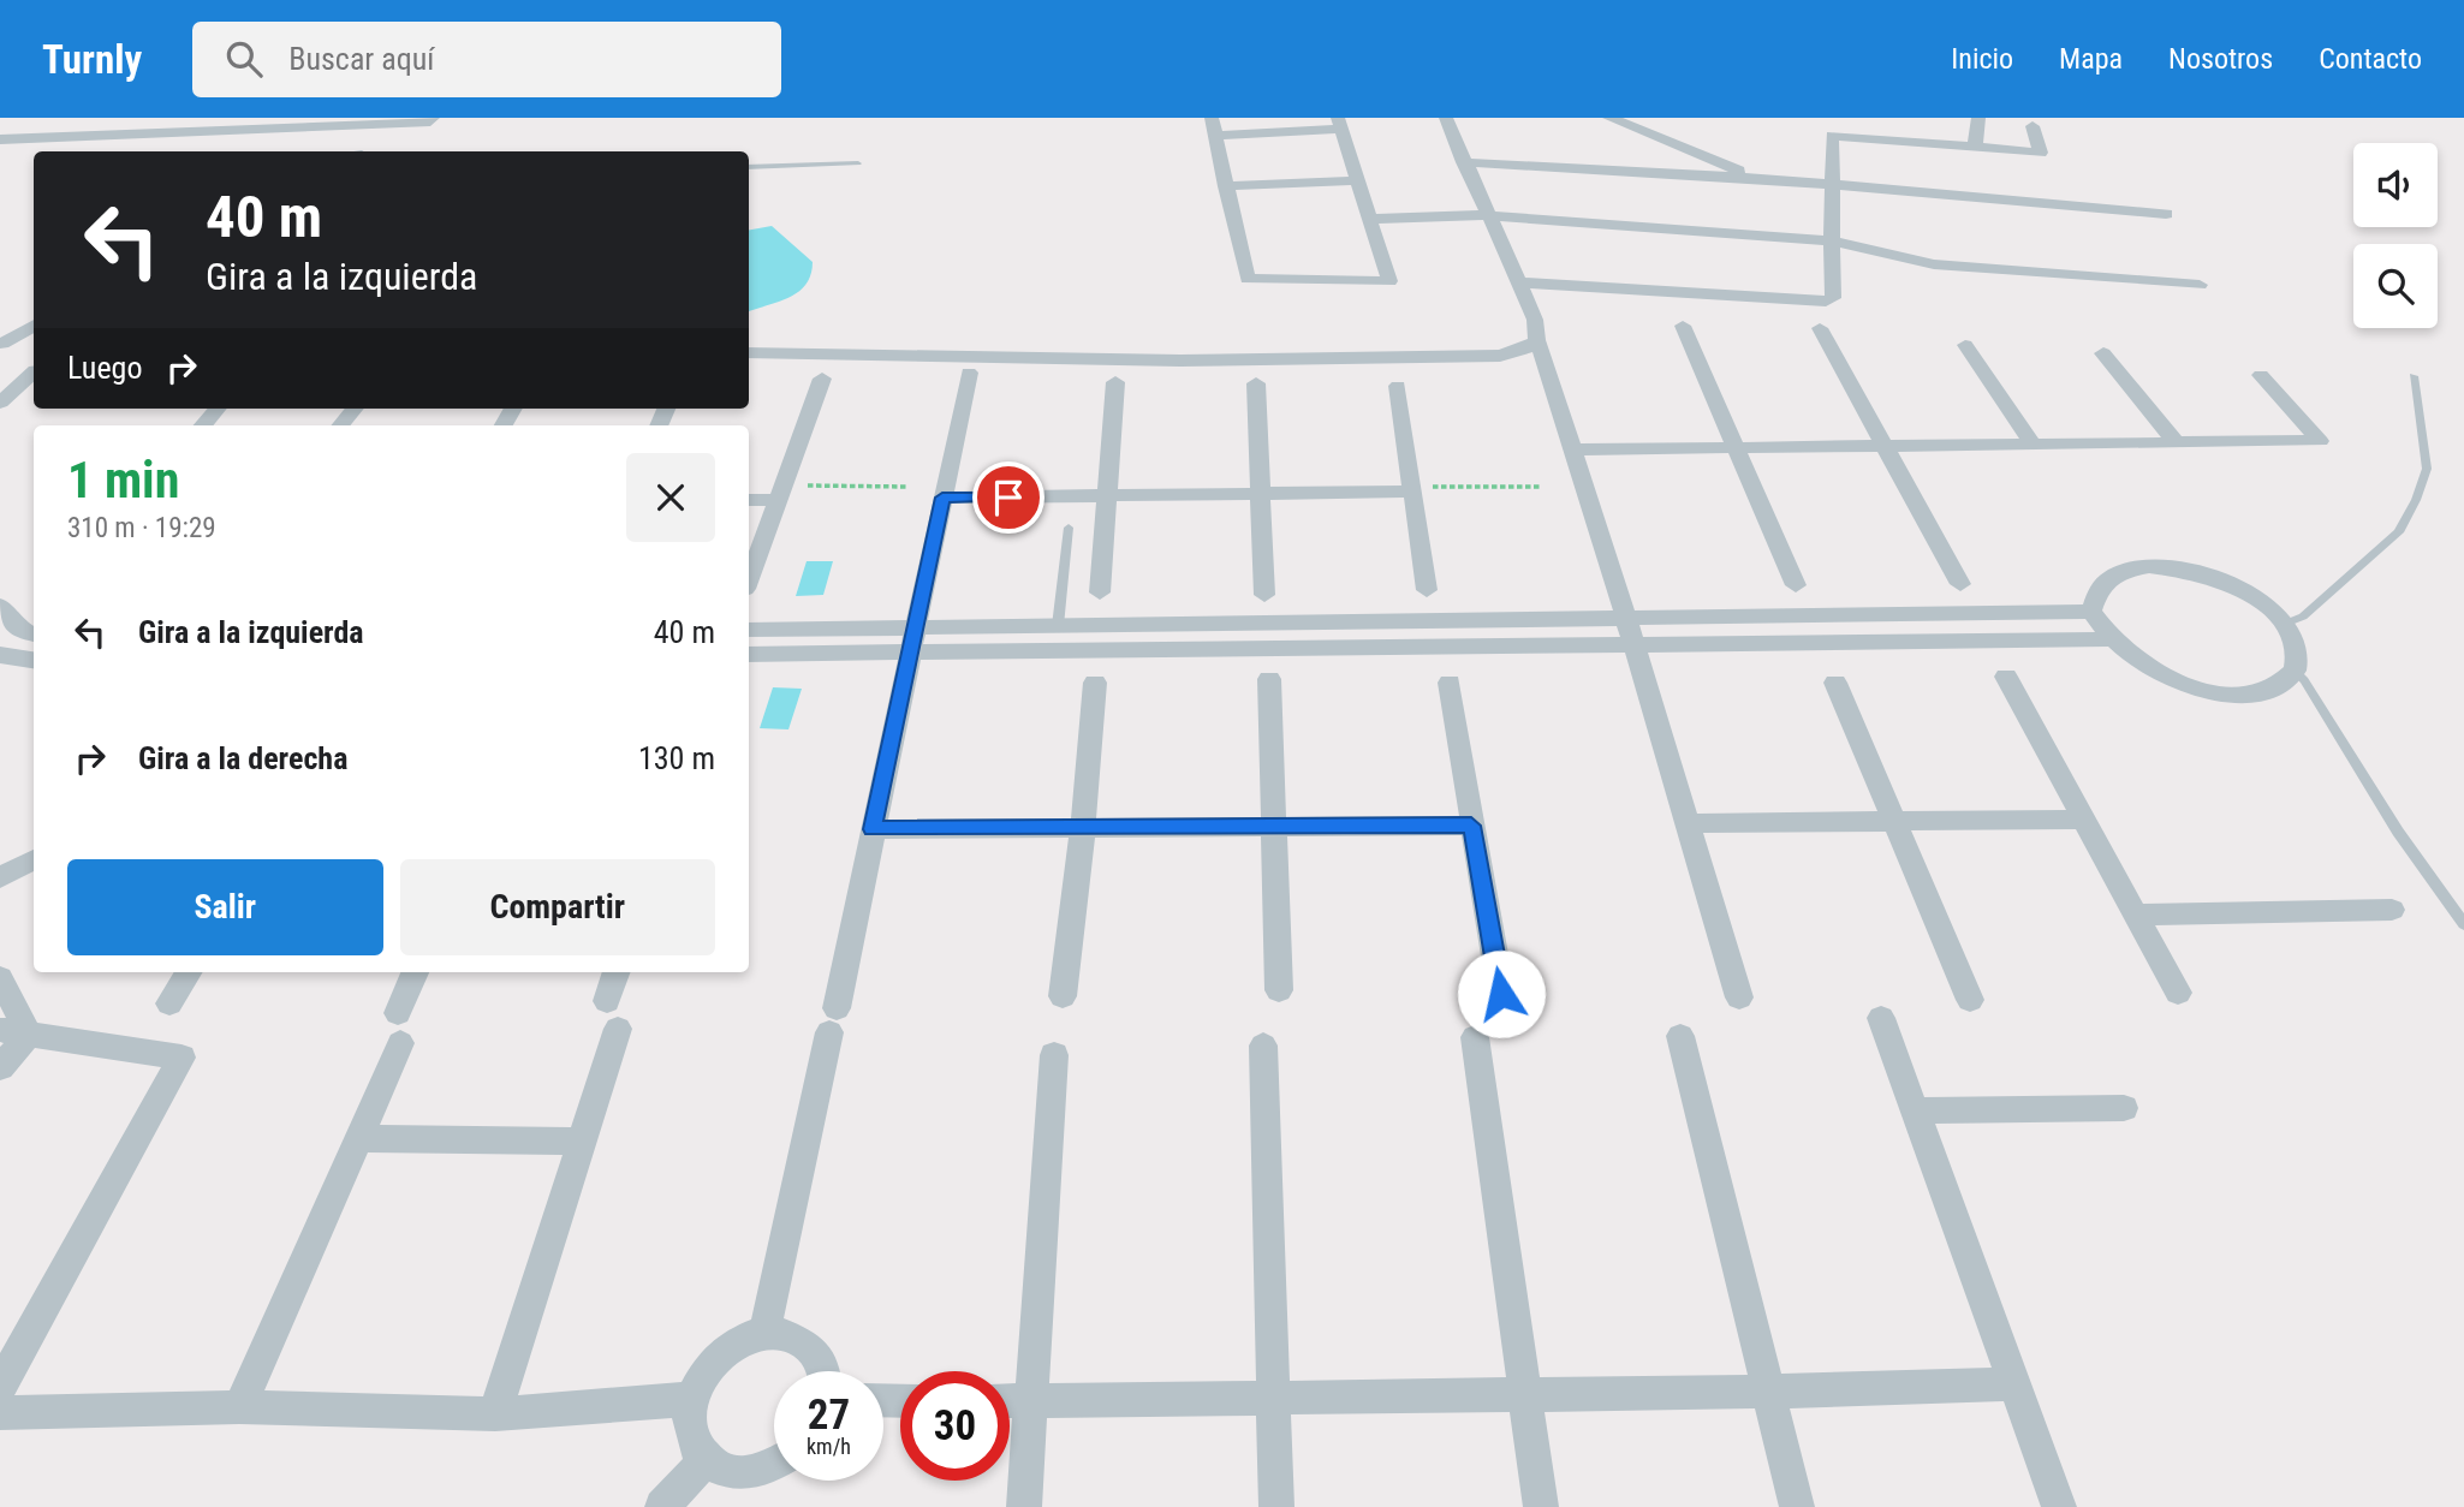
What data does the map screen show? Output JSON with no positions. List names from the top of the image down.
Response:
{
  "page": {
    "header": "Turnly",
    "search": "Buscar aquí",
    "nav": [
      "Inicio",
      "Mapa",
      "Nosotros",
      "Contacto"
    ],
    "turn": ["40 m", "Gira a la izquierda"],
    "then": "Luego",
    "heading": ["1 min", "310 m · 19:29"],
    "list": [
      {
        "name": "Gira a la izquierda",
        "value": "40 m"
      },
      {
        "name": "Gira a la derecha",
        "value": "130 m"
      }
    ],
    "buttons": ["Salir", "Compartir"],
    "speed": "27 km/h",
    "limit": "30"
  }
}
